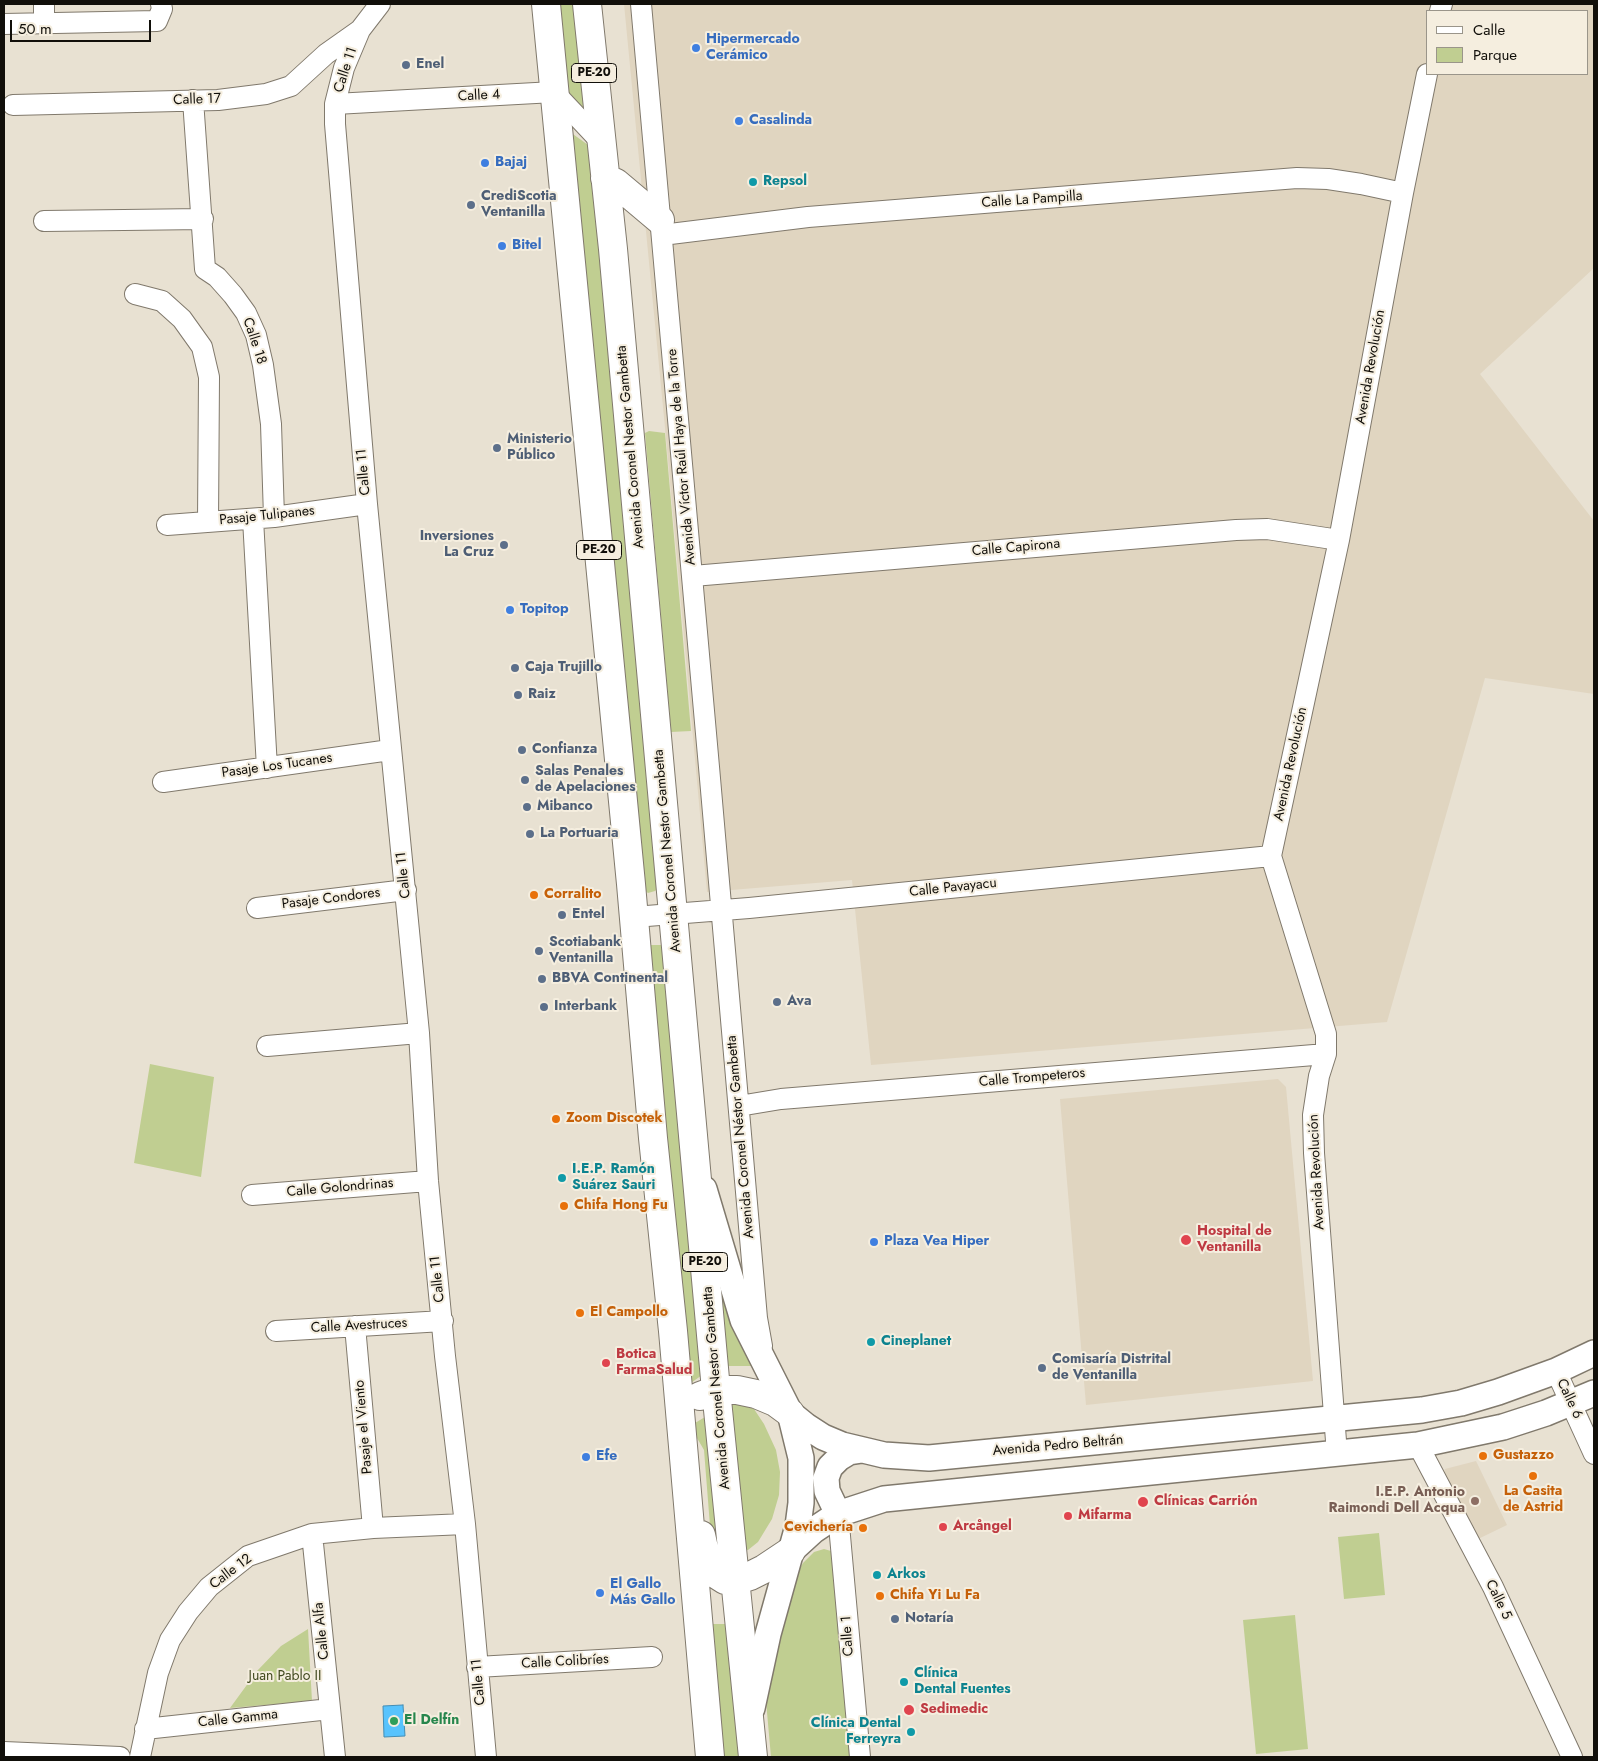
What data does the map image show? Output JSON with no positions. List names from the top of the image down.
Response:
{
  "streets": {
    "highway": ["PE-20", "Avenida Coronel Nestor Gambetta"],
    "main road": ["Avenida Pedro Beltrán"],
    "street": [
      "Calle 11",
      "Calle 4",
      "Calle 17",
      "Calle La Pampilla",
      "Calle 18",
      "Avenida Revolución",
      "Avenida Víctor Raúl Haya de la Torre",
      "Pasaje Tulipanes",
      "Calle Capirona",
      "Pasaje Los Tucanes",
      "Calle Pavayacu",
      "Pasaje Condores",
      "Calle Trompeteros",
      "Avenida Coronel Néstor Gambetta",
      "Calle Golondrinas",
      "Calle Avestruces",
      "Calle 6",
      "Pasaje el Viento",
      "Calle 12",
      "Calle 5",
      "Calle Alfa",
      "Calle 1",
      "Calle Colibríes",
      "Calle Gamma"
    ]
  },
  "crossings": [
    ["Calle 11", "Calle 4"],
    ["Calle 11", "Calle 17"],
    ["Calle 11", "Pasaje Tulipanes"],
    ["Calle 11", "Pasaje Los Tucanes"],
    ["Calle 11", "Pasaje Condores"],
    ["Calle 11", "Calle Golondrinas"],
    ["Calle 11", "Calle Avestruces"],
    ["Calle 11", "Calle 12"],
    ["Calle 11", "Calle Colibríes"],
    ["PE-20", "Calle 4"],
    ["PE-20", "Calle Pavayacu"],
    ["Calle 17", "Calle 18"],
    ["Calle La Pampilla", "Avenida Revolución"],
    ["Calle La Pampilla", "Avenida Víctor Raúl Haya de la Torre"],
    ["Calle 18", "Pasaje Tulipanes"],
    ["Avenida Revolución", "Calle Capirona"],
    ["Avenida Revolución", "Calle Pavayacu"],
    ["Avenida Revolución", "Calle Trompeteros"],
    ["Avenida Revolución", "Avenida Pedro Beltrán"],
    ["Avenida Coronel Nestor Gambetta", "Calle Pavayacu"],
    ["Avenida Coronel Nestor Gambetta", "Avenida Pedro Beltrán"],
    ["Avenida Víctor Raúl Haya de la Torre", "Calle Capirona"],
    ["Avenida Víctor Raúl Haya de la Torre", "Calle Pavayacu"],
    ["Avenida Víctor Raúl Haya de la Torre", "Avenida Coronel Néstor Gambetta"],
    ["Calle Pavayacu", "Avenida Coronel Néstor Gambetta"],
    ["Calle Trompeteros", "Avenida Coronel Néstor Gambetta"],
    ["Avenida Coronel Néstor Gambetta", "Avenida Pedro Beltrán"],
    ["Calle Avestruces", "Pasaje el Viento"],
    ["Calle 6", "Avenida Pedro Beltrán"],
    ["Pasaje el Viento", "Calle 12"],
    ["Calle 12", "Calle Alfa"],
    ["Calle 12", "Calle Gamma"],
    ["Calle Alfa", "Calle Gamma"]
  ],
  "parks": ["Juan Pablo II"],
  "places": [
    "Hipermercado Cerámico",
    "Enel",
    "Casalinda",
    "Bajaj",
    "Repsol",
    "CrediScotia Ventanilla",
    "Bitel",
    "Ministerio Público",
    "Inversiones La Cruz",
    "Topitop",
    "Caja Trujillo",
    "Raiz",
    "Confianza",
    "Salas Penales de Apelaciones",
    "Mibanco",
    "La Portuaria",
    "Corralito",
    "Entel",
    "Scotiabank Ventanilla",
    "BBVA Continental",
    "Ava",
    "Interbank",
    "Zoom Discotek",
    "I.E.P. Ramón Suárez Sauri",
    "Chifa Hong Fu",
    "Hospital de Ventanilla",
    "Plaza Vea Hiper",
    "El Campollo",
    "Cineplanet",
    "Botica FarmaSalud",
    "Comisaría Distrital de Ventanilla",
    "Gustazzo",
    "Efe",
    "La Casita de Astrid",
    "I.E.P. Antonio Raimondi Dell Acqua",
    "Clínicas Carrión",
    "Mifarma",
    "Arcångel",
    "Cevichería",
    "Arkos",
    "El Gallo Más Gallo",
    "Chifa Yi Lu Fa",
    "Notaría",
    "Clínica Dental Fuentes",
    "Sedimedic",
    "El Delfín",
    "Clínica Dental Ferreyra"
  ],
  "legend": ["Calle", "Parque"],
  "scale_bar": "50 m"
}
